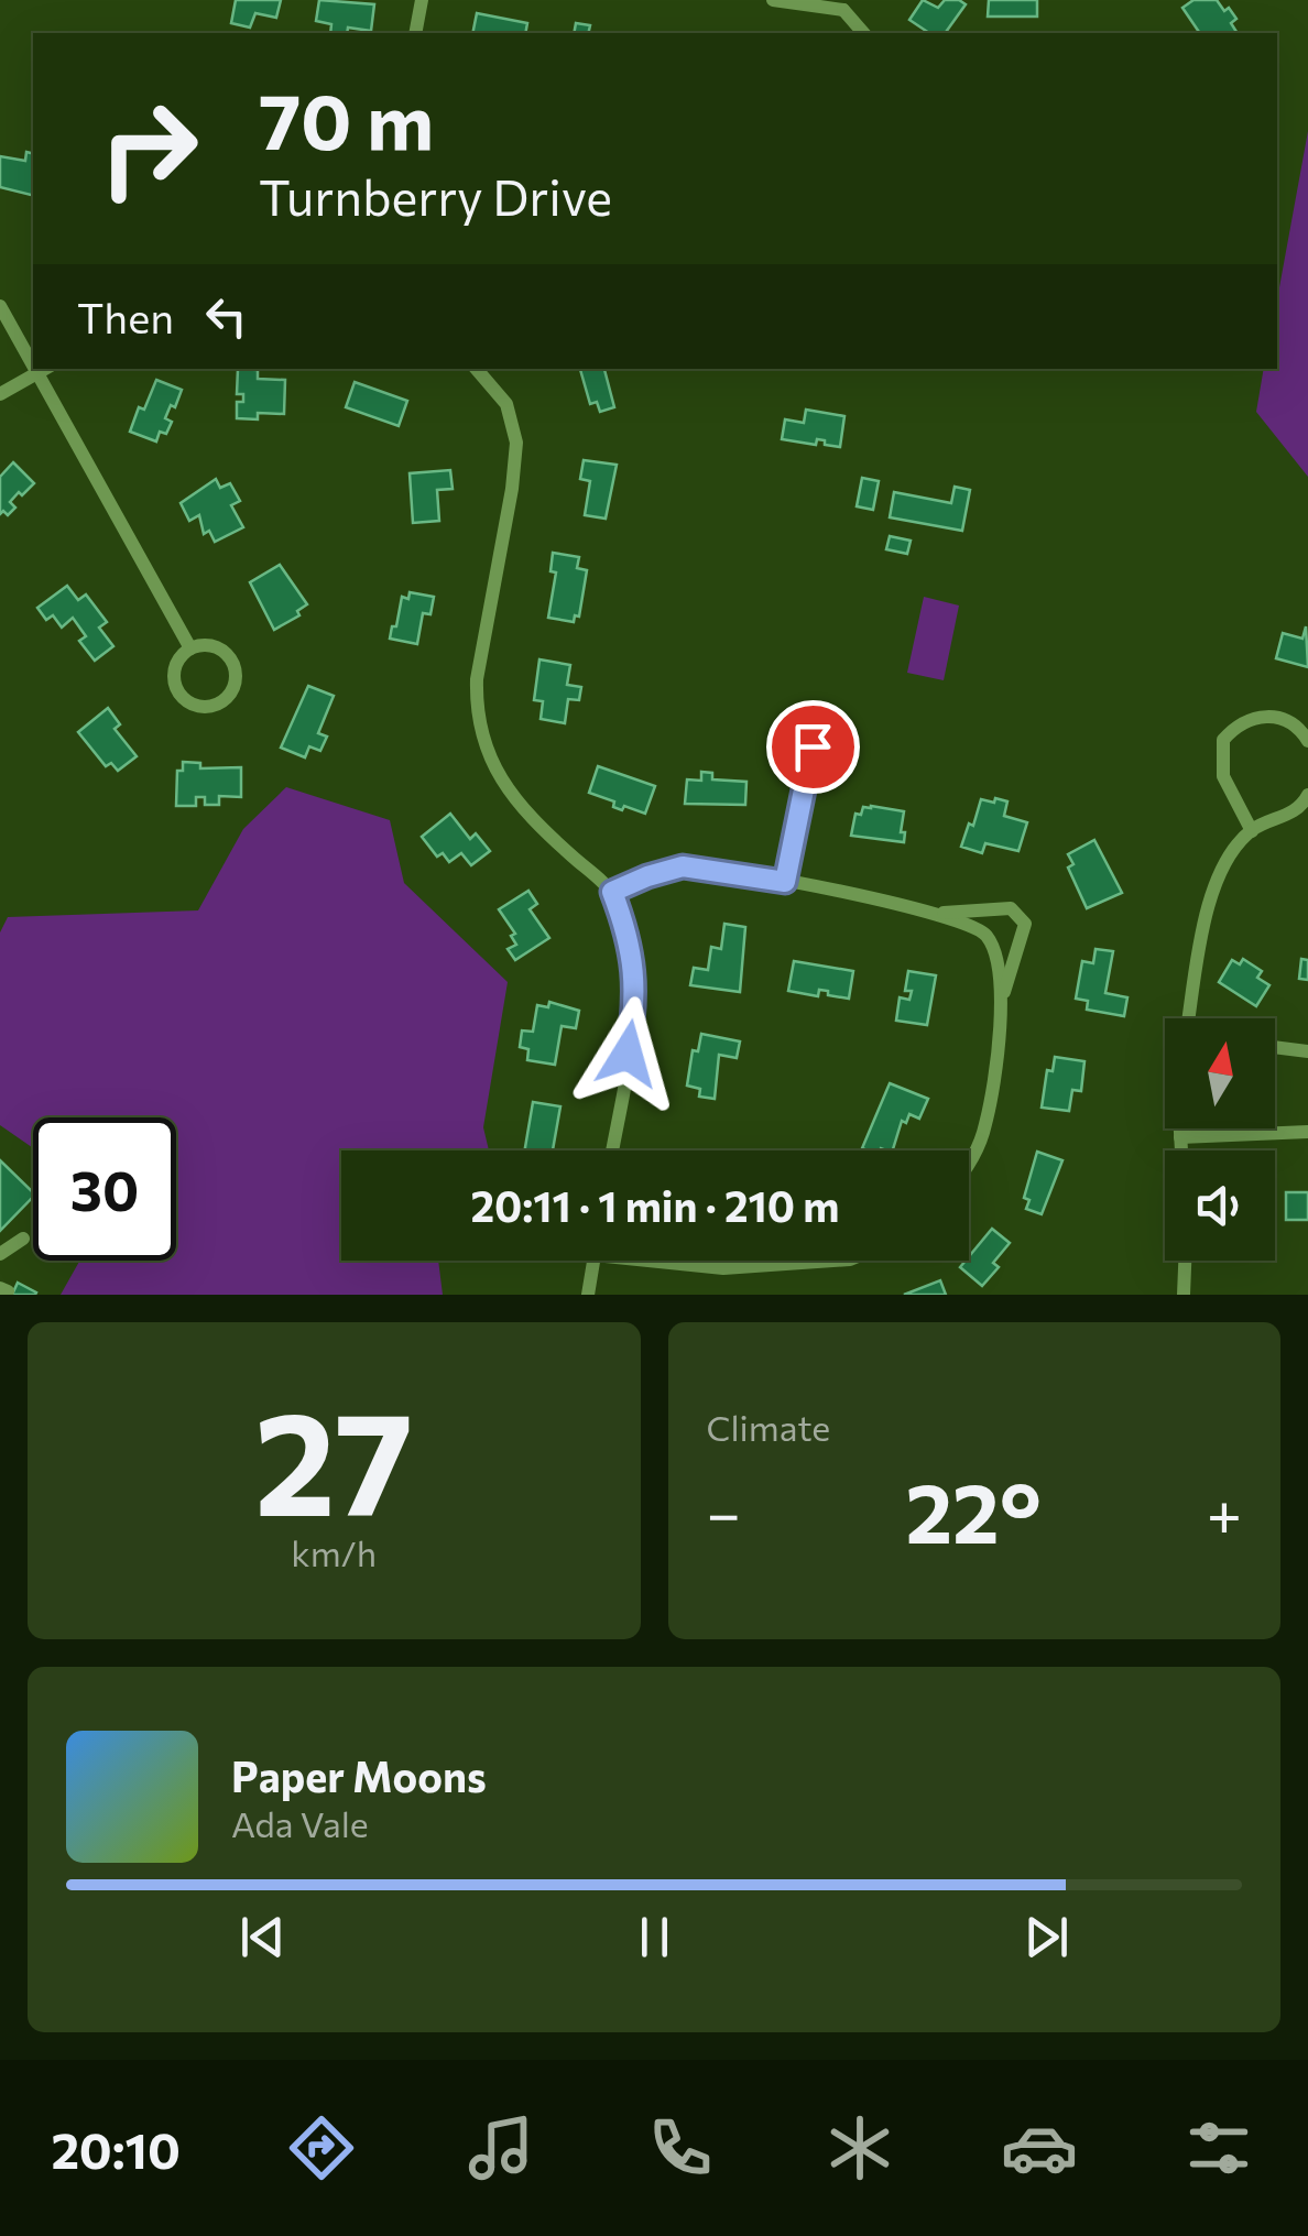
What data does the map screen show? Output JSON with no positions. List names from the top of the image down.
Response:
{
  "north": "top",
  "page": {
    "turn": ["70 m", "Turnberry Drive"],
    "then": "Then",
    "limit": "30",
    "trip": "20:11 · 1 min · 210 m",
    "tile": [
      ["27", "km/h"],
      "Climate"
    ],
    "heat": ["−", "22°", "+"],
    "song": ["Paper Moons", "Ada Vale"],
    "tabs": "20:10"
  }
}
